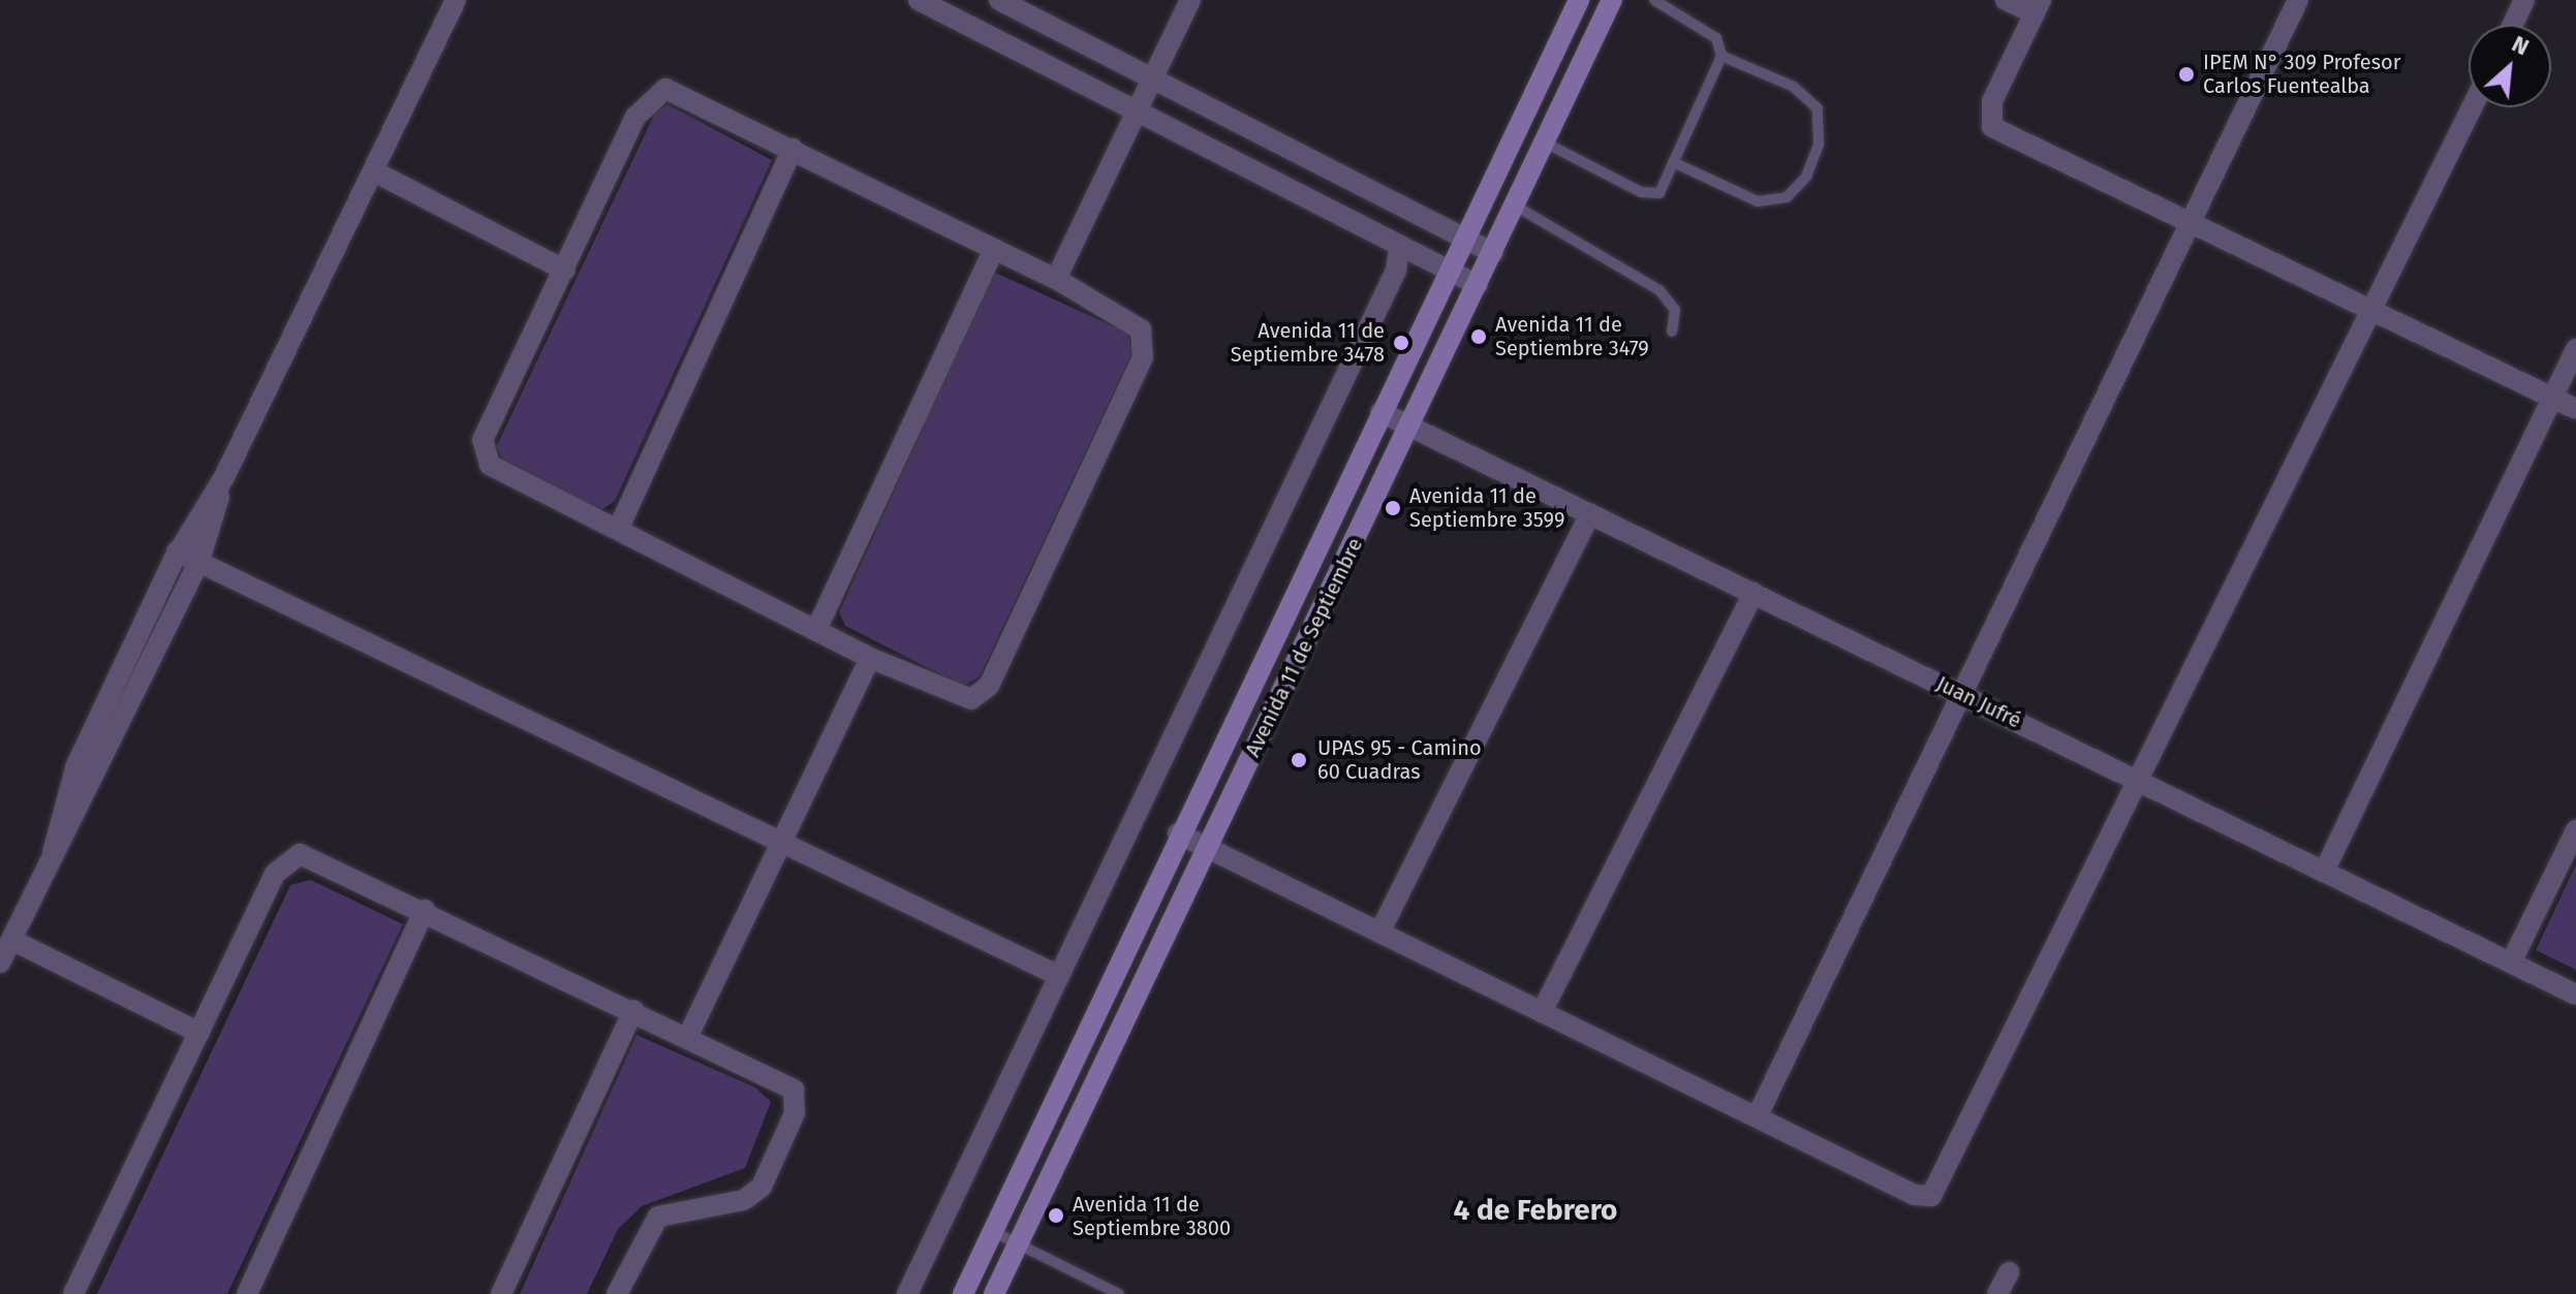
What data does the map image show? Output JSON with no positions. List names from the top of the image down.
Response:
{
  "streets": {
    "main road": ["Avenida 11 de Septiembre"],
    "street": ["Juan Jufré"]
  },
  "crossings": [
    ["Avenida 11 de Septiembre", "Juan Jufré"]
  ],
  "districts": ["4 de Febrero"],
  "places": [
    "IPEM N° 309 Profesor Carlos Fuentealba",
    "Avenida 11 de Septiembre 3479",
    "Avenida 11 de Septiembre 3478",
    "Avenida 11 de Septiembre 3599",
    "UPAS 95 - Camino 60 Cuadras",
    "Avenida 11 de Septiembre 3800"
  ],
  "north": "top right"
}
